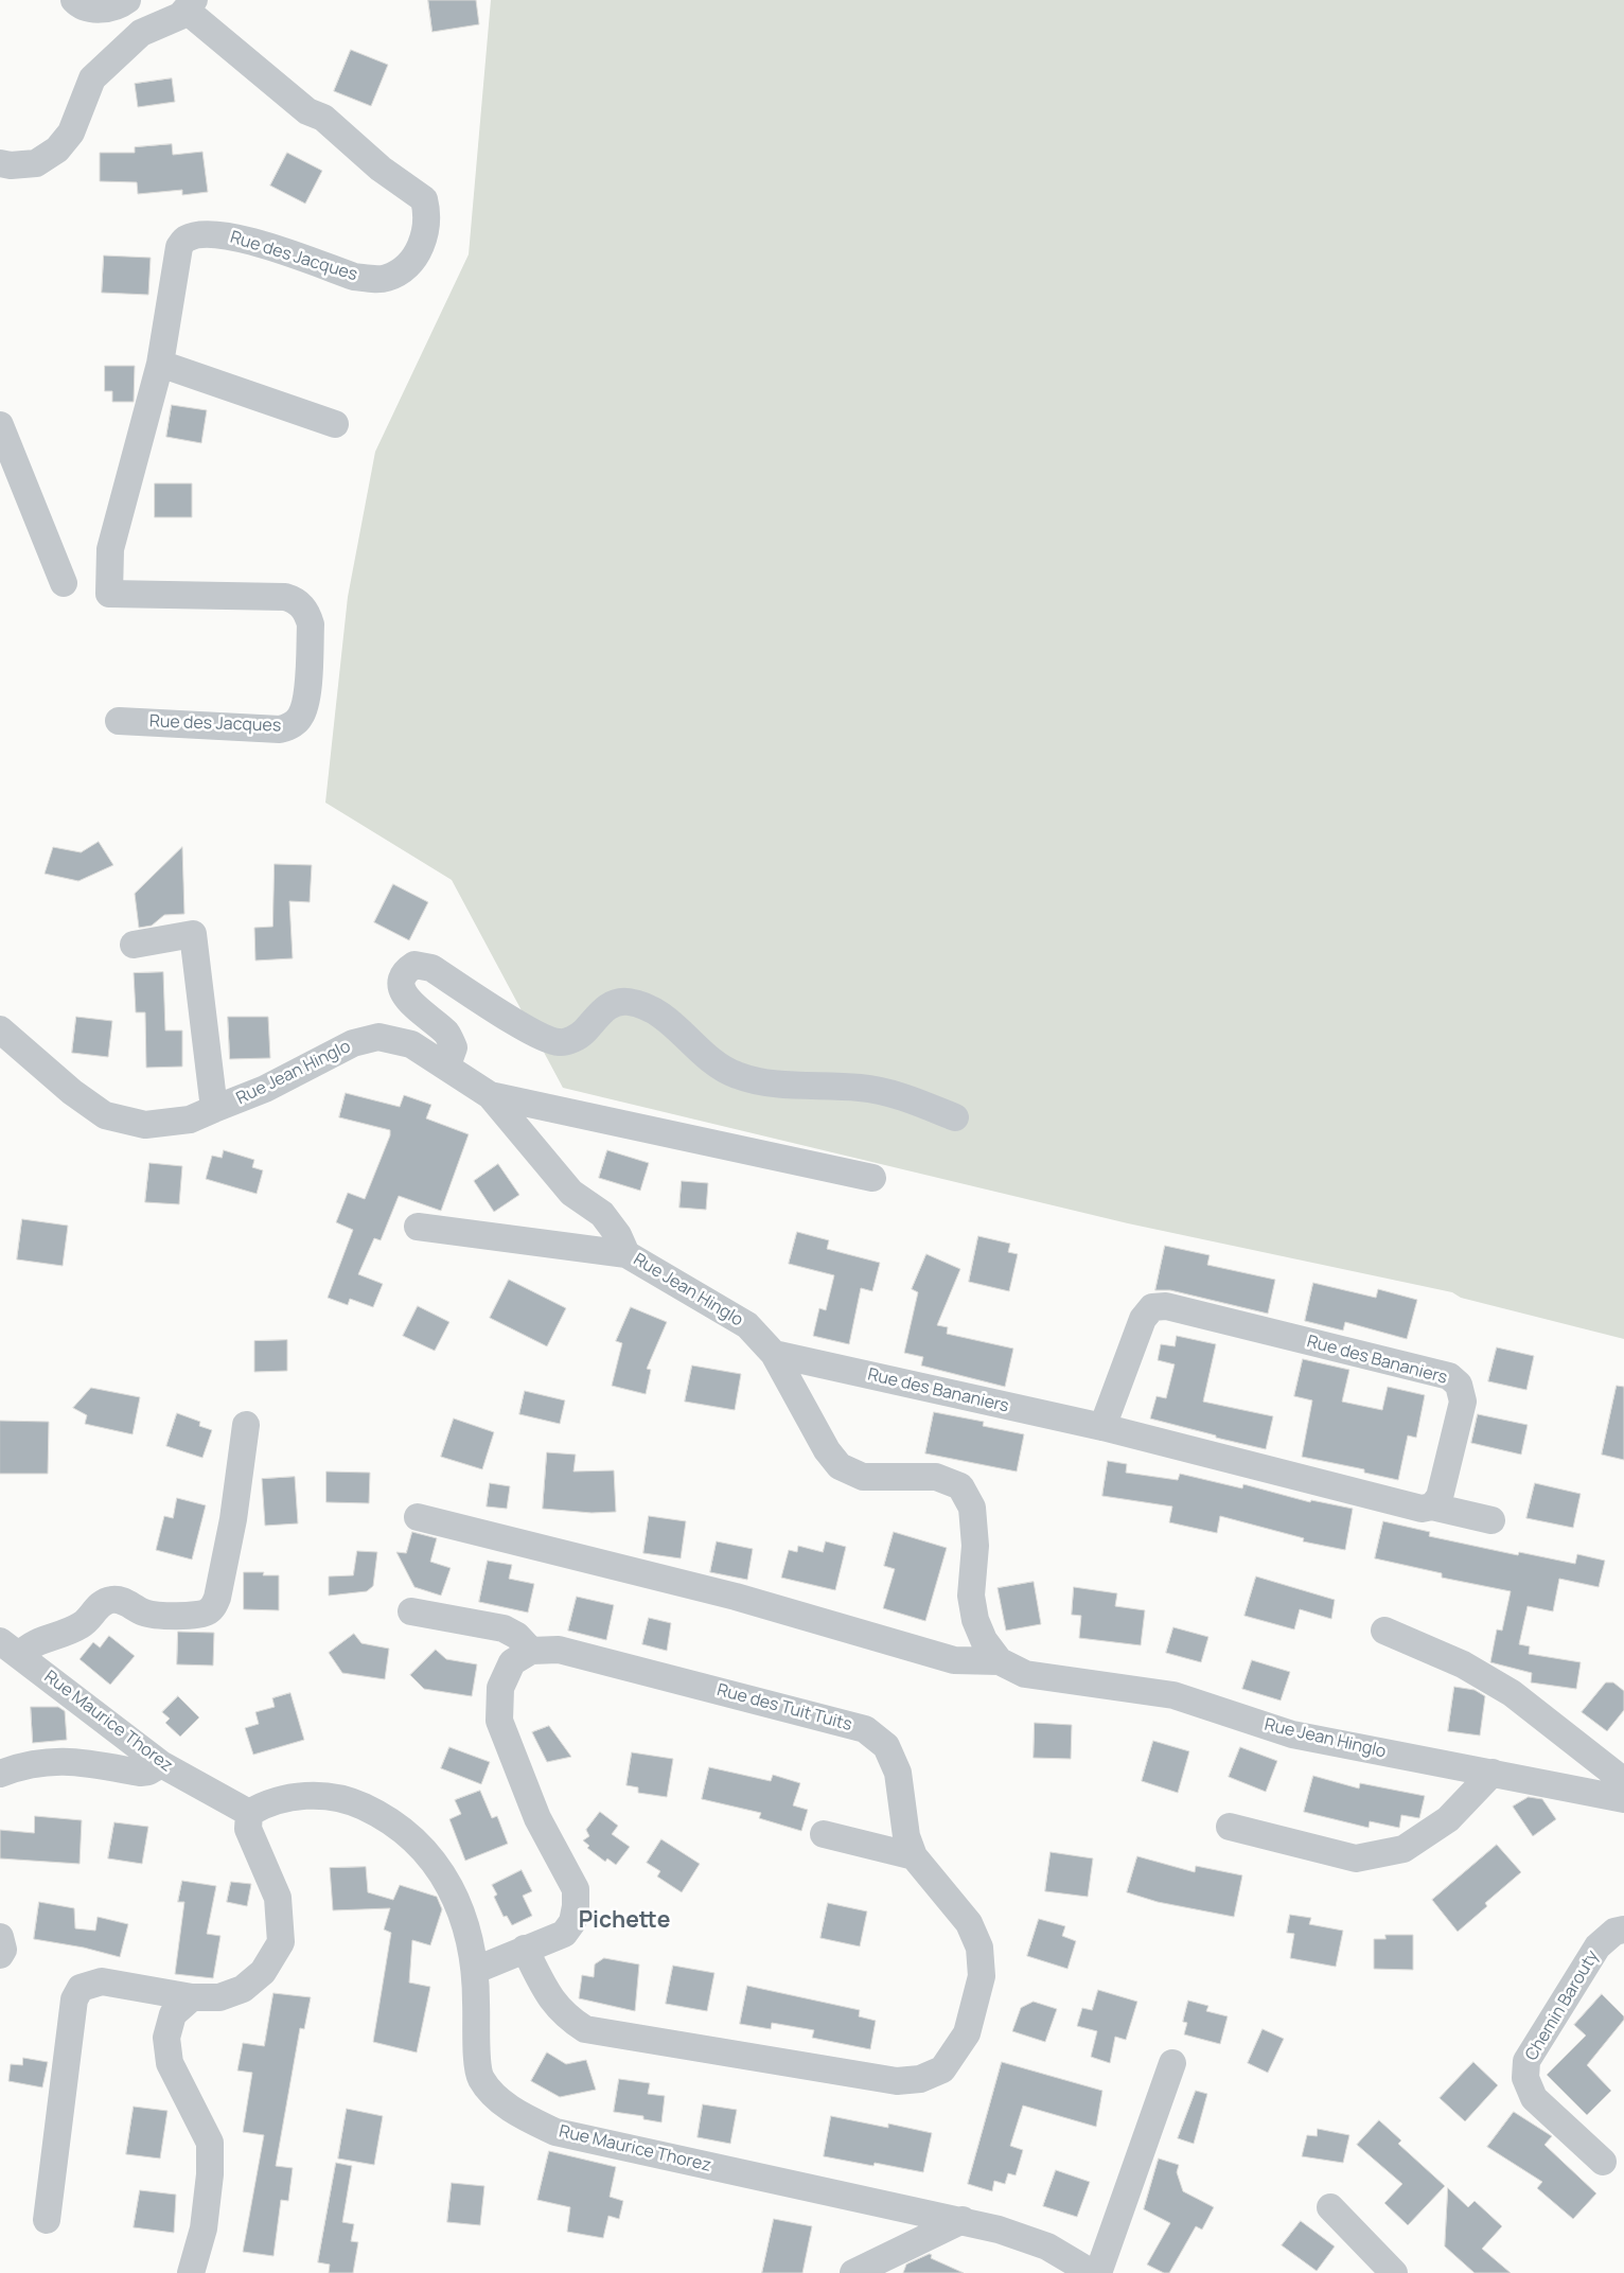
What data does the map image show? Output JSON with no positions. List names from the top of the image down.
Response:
{
  "streets": {
    "street": [
      "Rue des Jacques",
      "Rue Jean Hinglo",
      "Rue des Bananiers",
      "Rue des Tuit Tuits",
      "Rue Maurice Thorez",
      "Chemin Barouty"
    ]
  },
  "crossings": [
    ["Rue Jean Hinglo", "Rue des Bananiers"]
  ],
  "districts": ["Pichette"]
}
